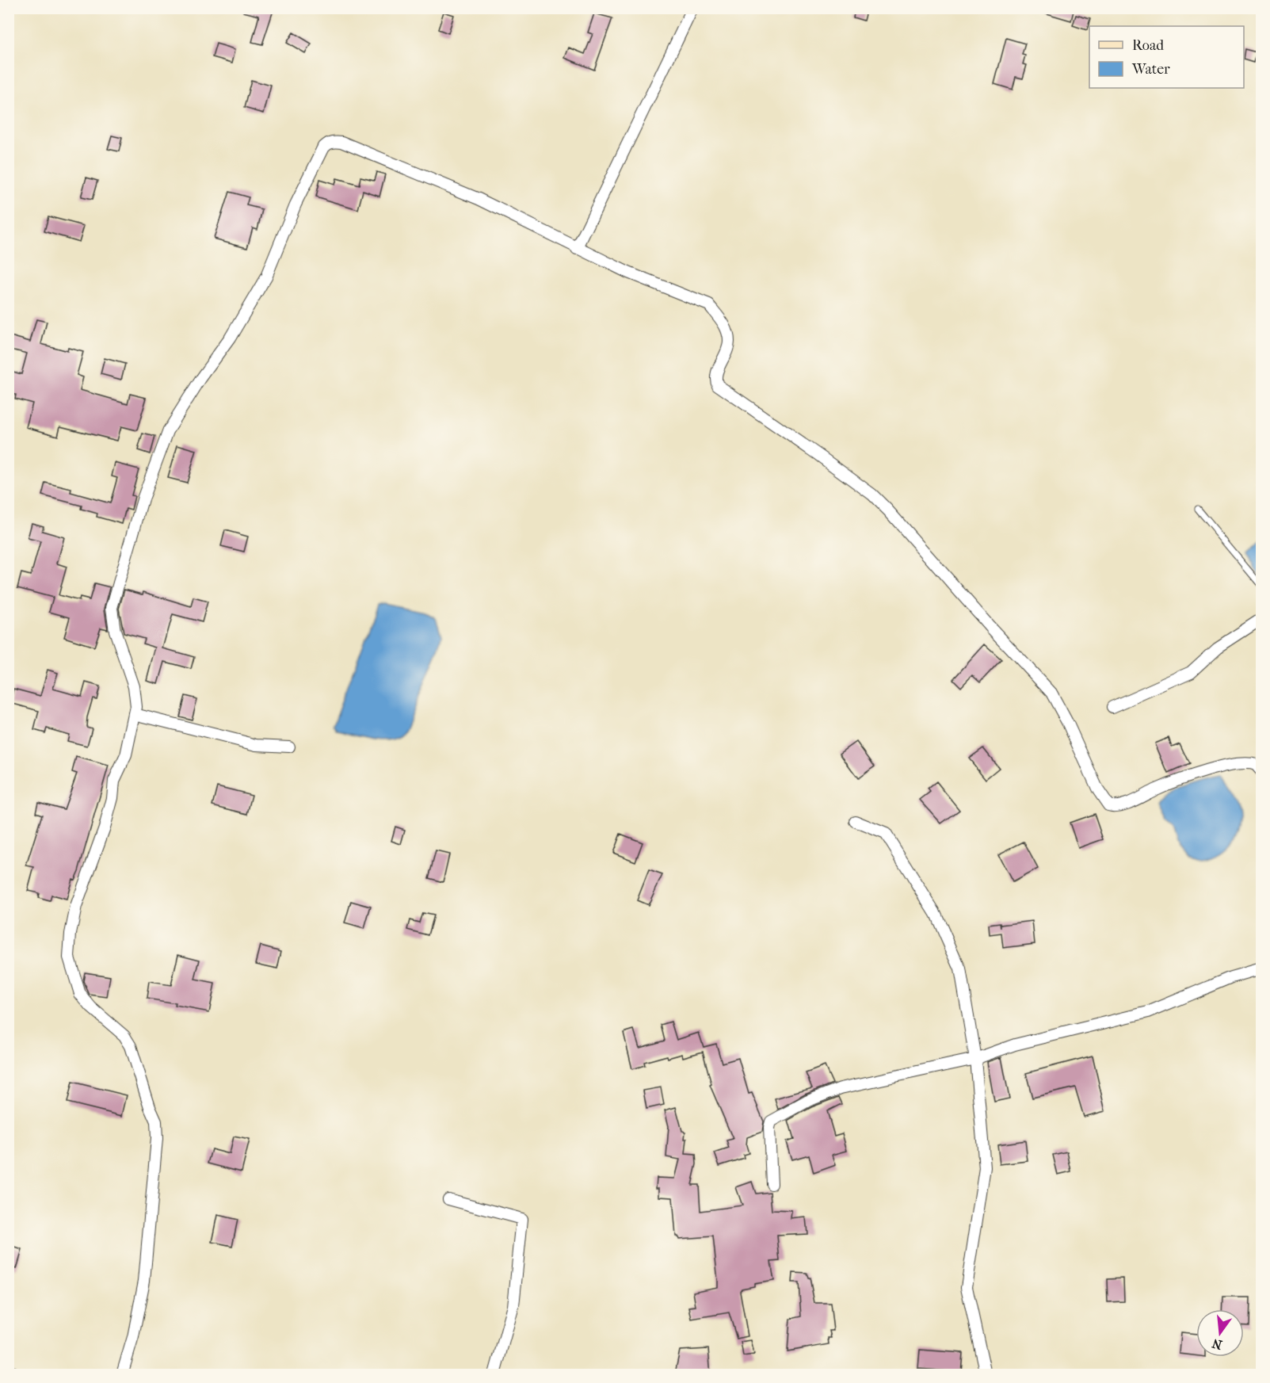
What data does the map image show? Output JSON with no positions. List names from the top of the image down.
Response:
{
  "legend": ["Road", "Water"],
  "north": "bottom"
}
